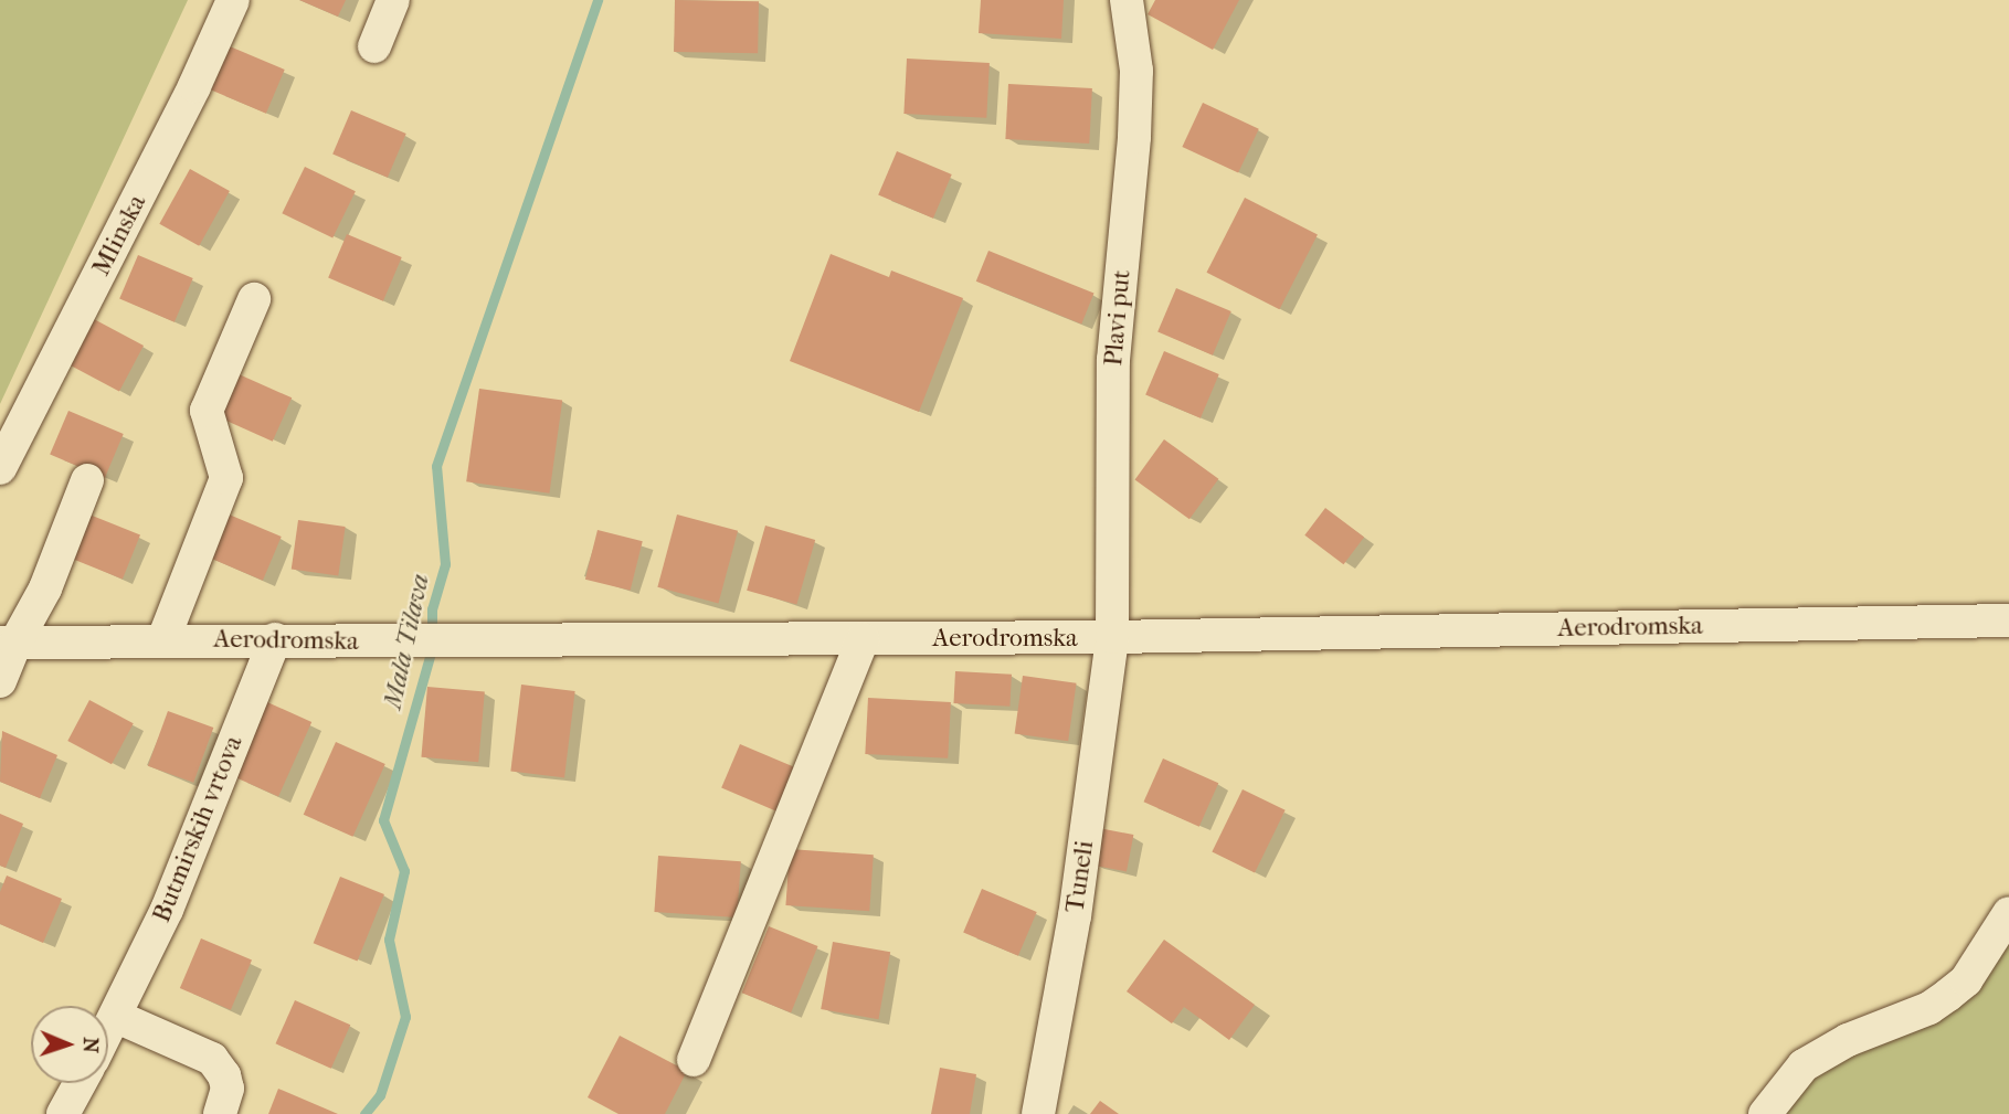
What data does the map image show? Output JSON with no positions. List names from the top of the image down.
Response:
{
  "streets": {
    "street": [
      "Mlinska",
      "Plavi put",
      "Aerodromska",
      "Butmirskih vrtova",
      "Tuneli"
    ]
  },
  "crossings": [
    ["Plavi put", "Aerodromska"],
    ["Plavi put", "Tuneli"],
    ["Aerodromska", "Butmirskih vrtova"],
    ["Aerodromska", "Tuneli"]
  ],
  "water": ["Mala Tilava"],
  "north": "right"
}
